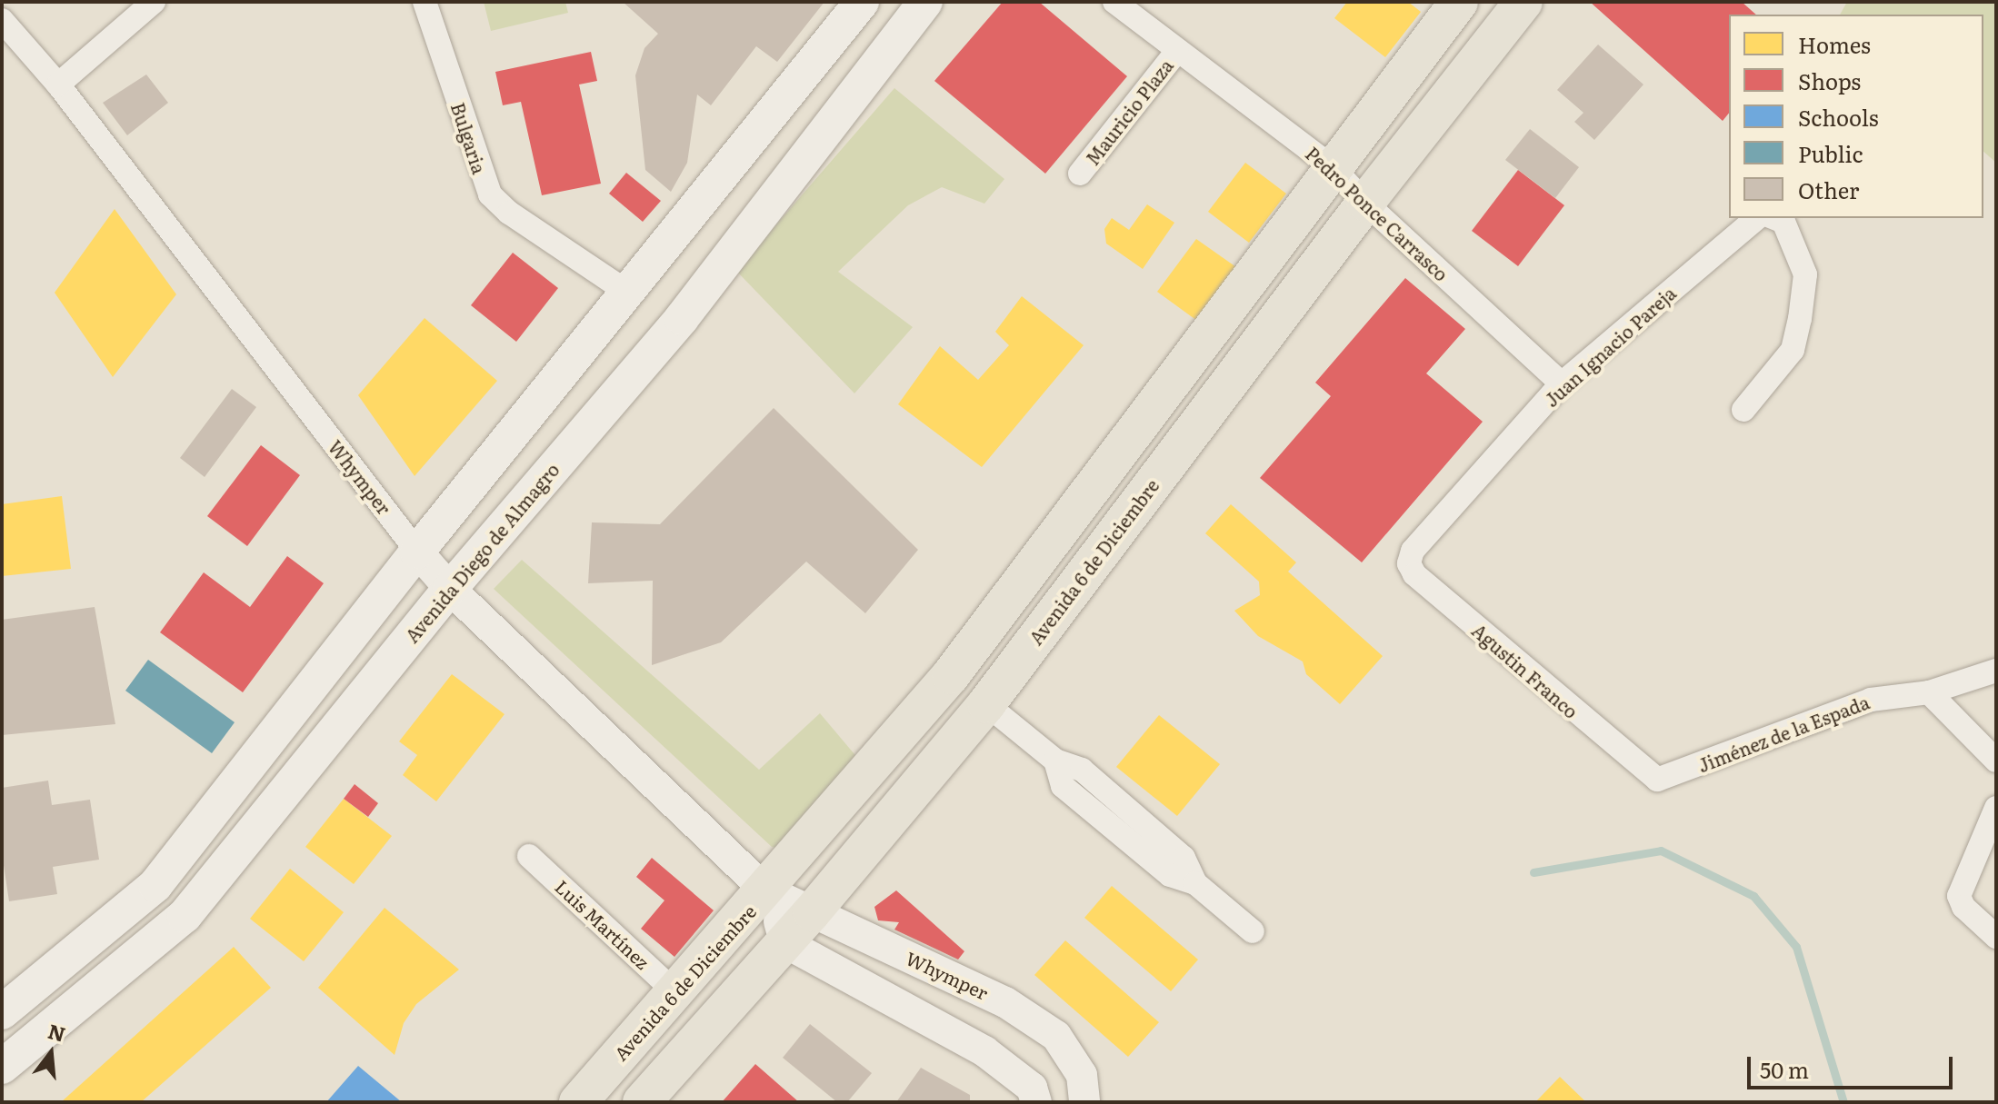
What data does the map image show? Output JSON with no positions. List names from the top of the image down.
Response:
{
  "streets": {
    "main road": ["Avenida Diego de Almagro", "Avenida 6 de Diciembre"],
    "street": [
      "Mauricio Plaza",
      "Bulgaria",
      "Pedro Ponce Carrasco",
      "Juan Ignacio Pareja",
      "Whymper",
      "Agustin Franco",
      "Jiménez de la Espada",
      "Luis Martínez"
    ]
  },
  "crossings": [
    ["Mauricio Plaza", "Pedro Ponce Carrasco"],
    ["Pedro Ponce Carrasco", "Juan Ignacio Pareja"],
    ["Pedro Ponce Carrasco", "Avenida 6 de Diciembre"],
    ["Juan Ignacio Pareja", "Agustin Franco"],
    ["Whymper", "Avenida Diego de Almagro"],
    ["Whymper", "Avenida 6 de Diciembre"],
    ["Avenida 6 de Diciembre", "Luis Martínez"],
    ["Agustin Franco", "Jiménez de la Espada"]
  ],
  "legend": [
    "Homes",
    "Shops",
    "Schools",
    "Public",
    "Other"
  ],
  "scale_bar": "50 m",
  "north": "top"
}
